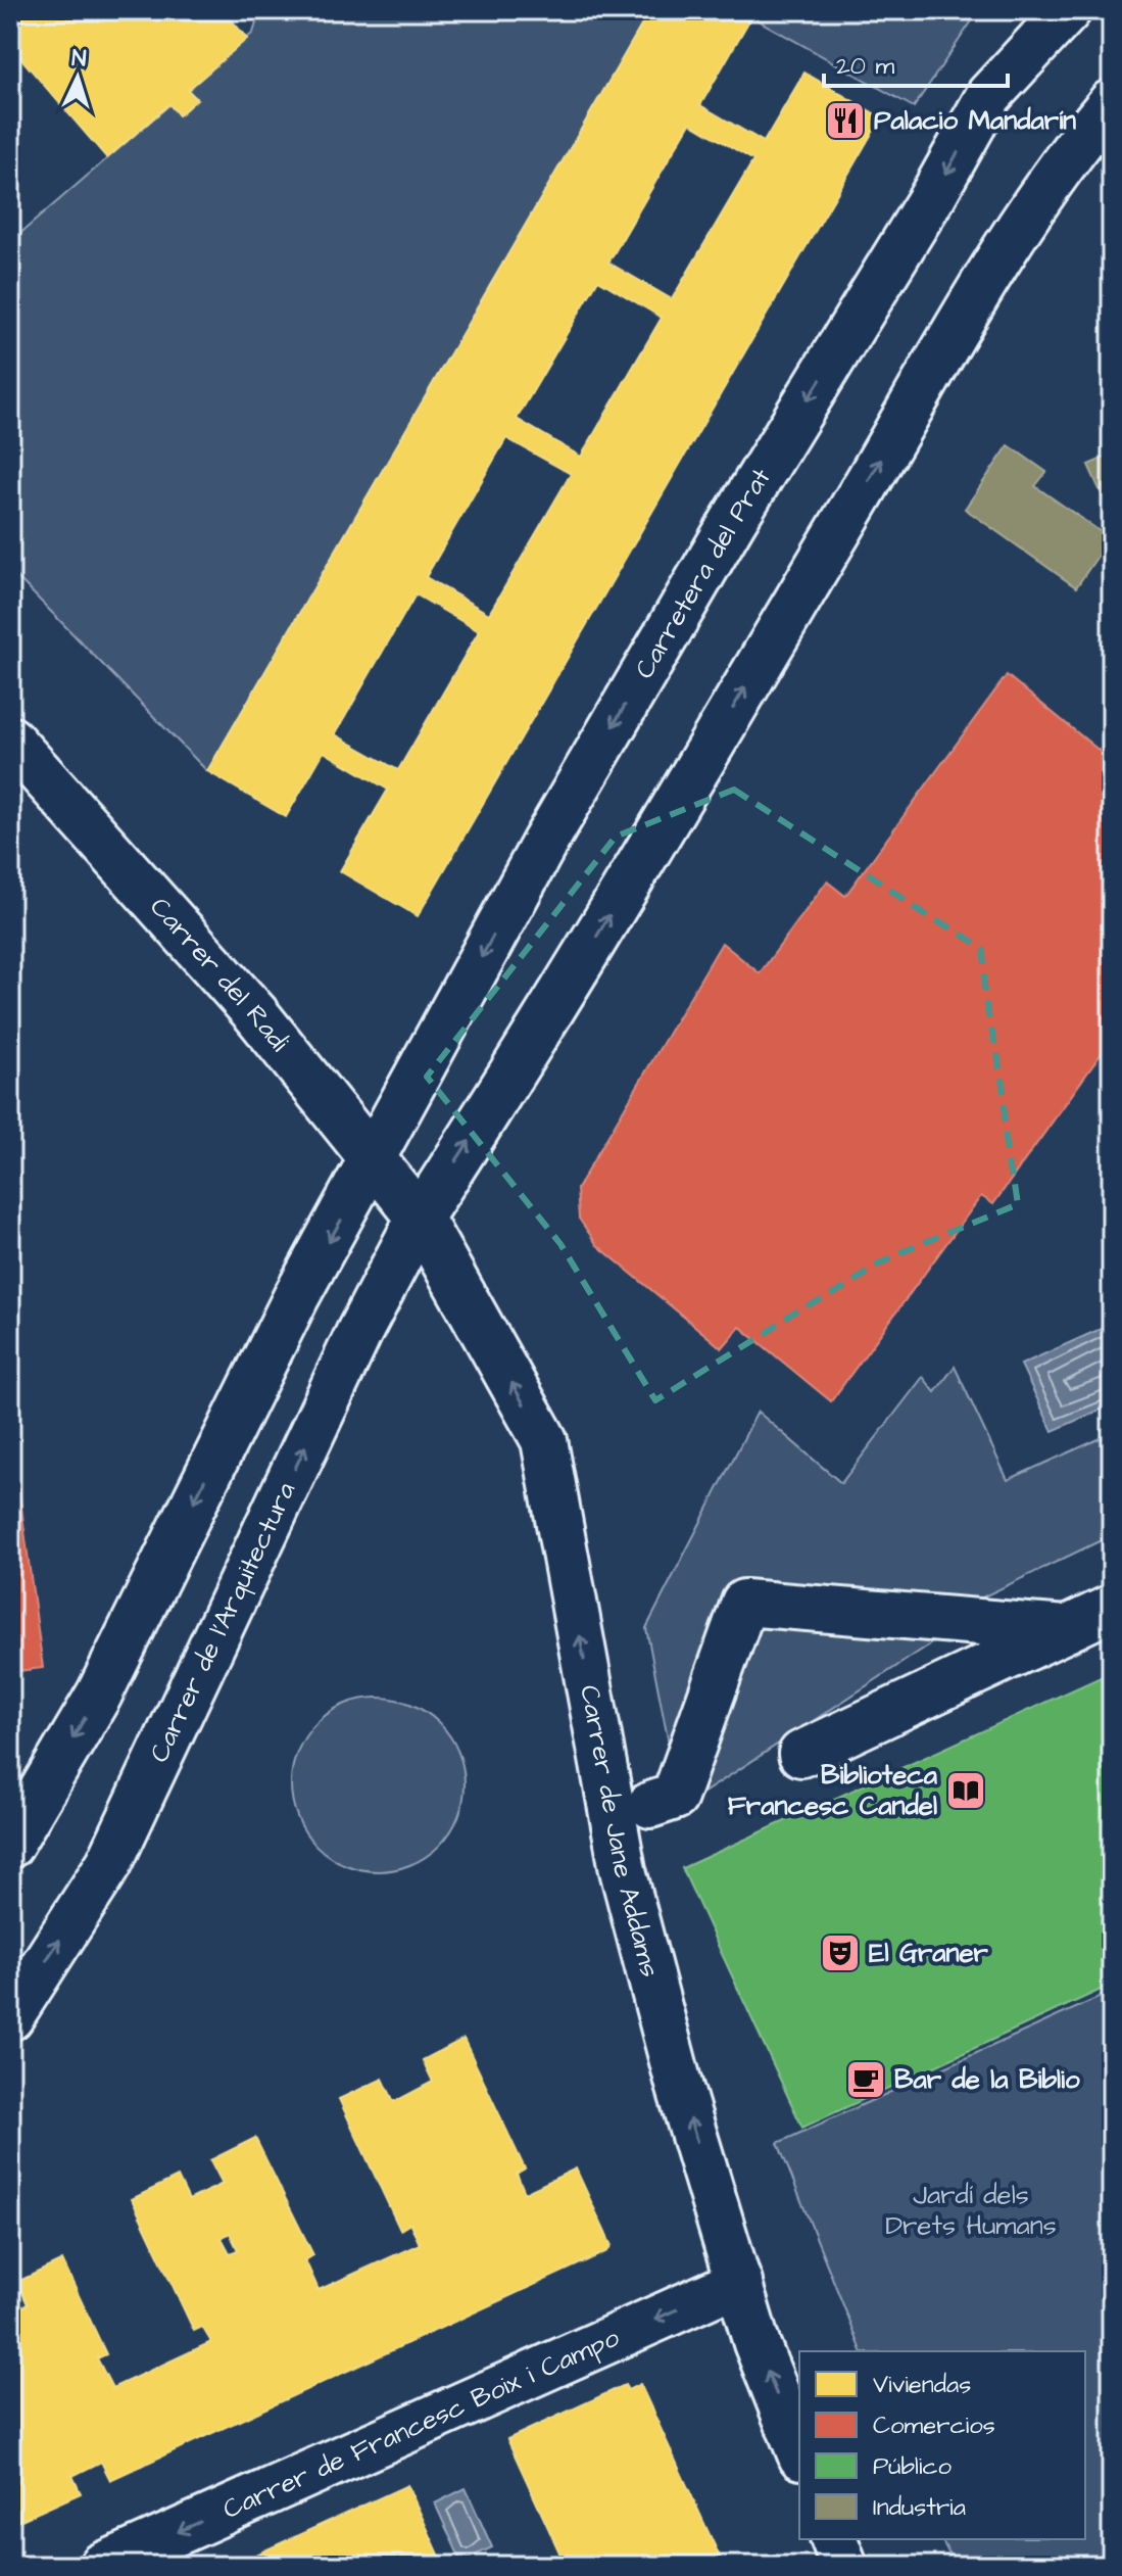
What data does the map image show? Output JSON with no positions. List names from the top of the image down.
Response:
{
  "streets": {
    "street": [
      "Carretera del Prat",
      "Carrer del Radi",
      "Carrer de l'Arquitectura",
      "Carrer de Jane Addams",
      "Carrer de Francesc Boix i Campo"
    ]
  },
  "crossings": [
    ["Carretera del Prat", "Carrer del Radi"],
    ["Carrer del Radi", "Carrer de l'Arquitectura"],
    ["Carrer del Radi", "Carrer de Jane Addams"],
    ["Carrer de l'Arquitectura", "Carrer de Jane Addams"],
    ["Carrer de Jane Addams", "Carrer de Francesc Boix i Campo"]
  ],
  "one_way": ["Carrer de Jane Addams", "Carrer de Francesc Boix i Campo"],
  "parks": ["Jardí dels Drets Humans"],
  "places": {
    "restaurant": ["Palacio Mandarín"],
    "library": ["Biblioteca Francesc Candel"],
    "theatre": ["El Graner"],
    "cafe": ["Bar de la Biblio"]
  },
  "legend": [
    "Viviendas",
    "Comercios",
    "Público",
    "Industria"
  ],
  "scale_bar": "20 m",
  "north": "top"
}
